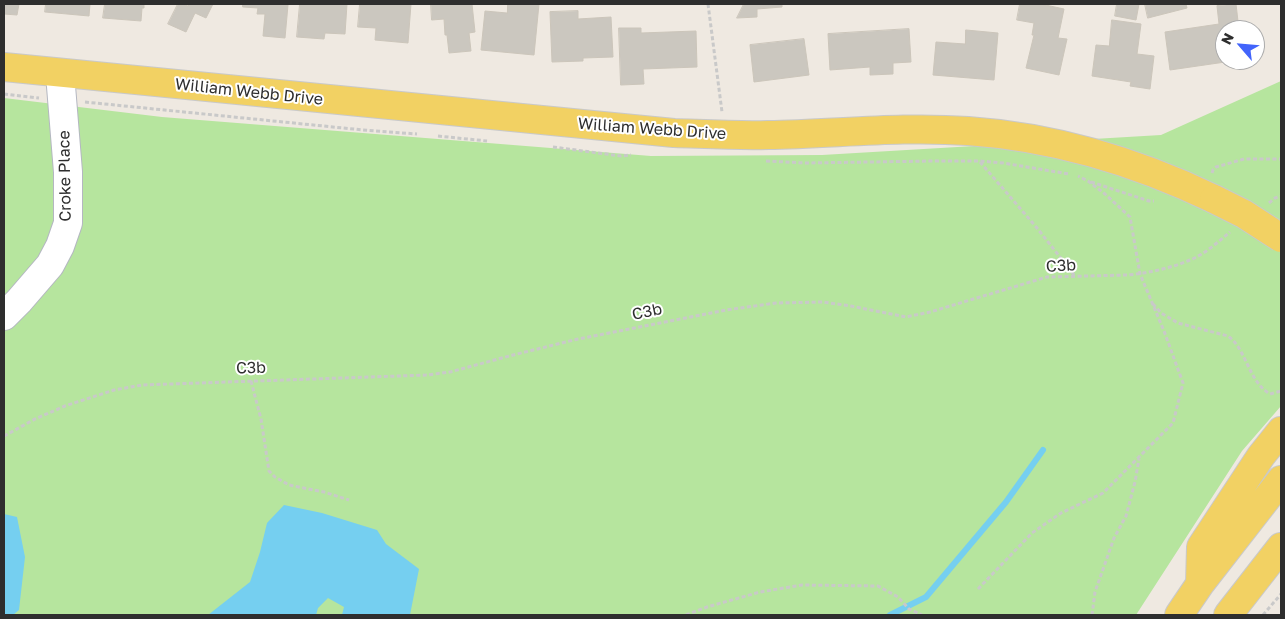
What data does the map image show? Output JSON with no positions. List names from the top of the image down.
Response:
{
  "streets": {
    "main road": ["William Webb Drive"],
    "lane": ["Croke Place"],
    "path": ["C3b"]
  },
  "crossings": [
    ["William Webb Drive", "Croke Place"]
  ],
  "north": "top left"
}
